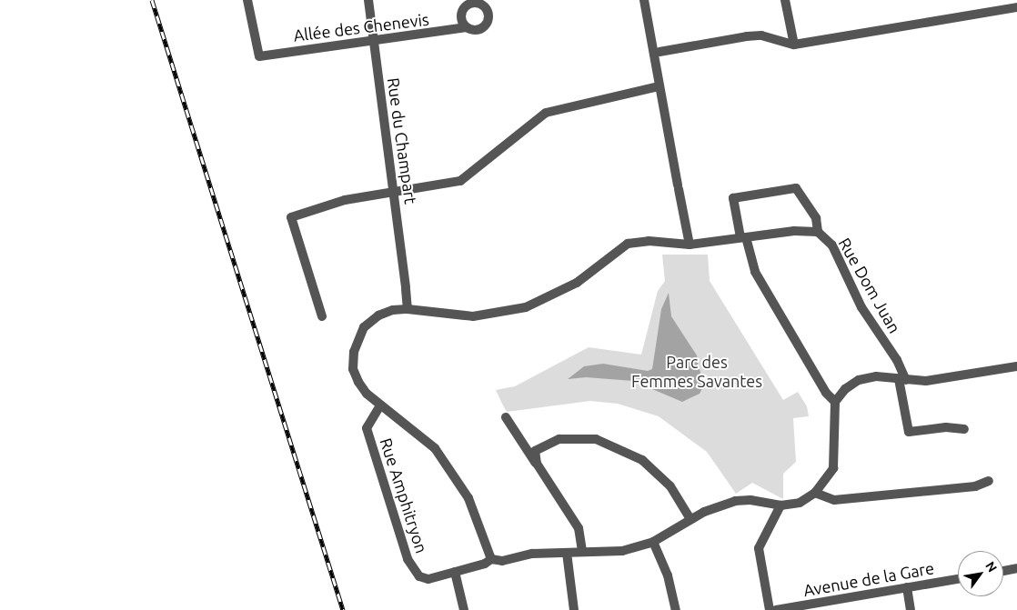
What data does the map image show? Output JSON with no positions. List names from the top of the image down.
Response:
{
  "streets": {
    "street": [
      "Allée des Chenevis",
      "Rue du Champart",
      "Rue Dom Juan",
      "Rue Amphitryon",
      "Avenue de la Gare"
    ]
  },
  "crossings": [
    ["Allée des Chenevis", "Rue du Champart"]
  ],
  "parks": ["Parc des Femmes Savantes"],
  "north": "top right"
}
